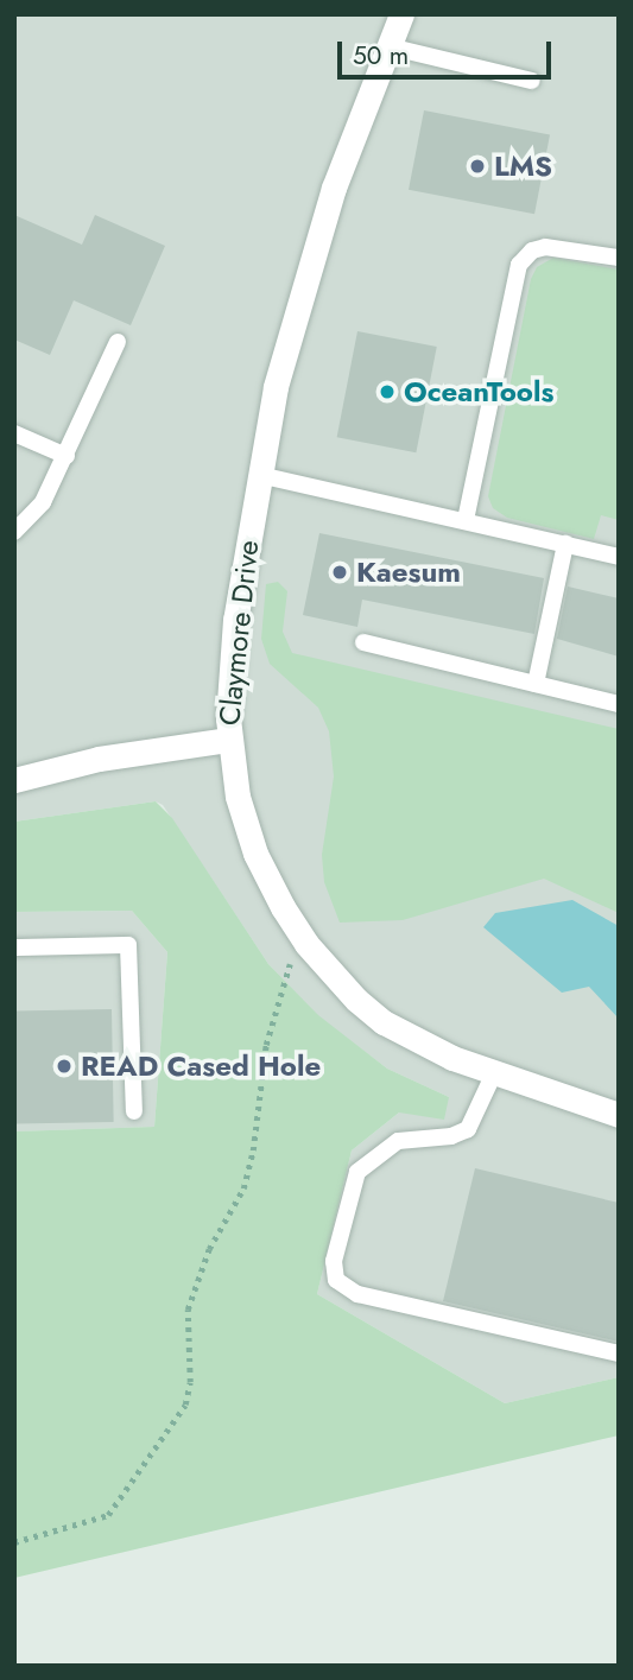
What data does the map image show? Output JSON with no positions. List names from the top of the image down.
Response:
{
  "streets": {
    "street": ["Claymore Drive"]
  },
  "places": [
    "LMS",
    "OceanTools",
    "Kaesum",
    "READ Cased Hole"
  ],
  "scale_bar": "50 m"
}
